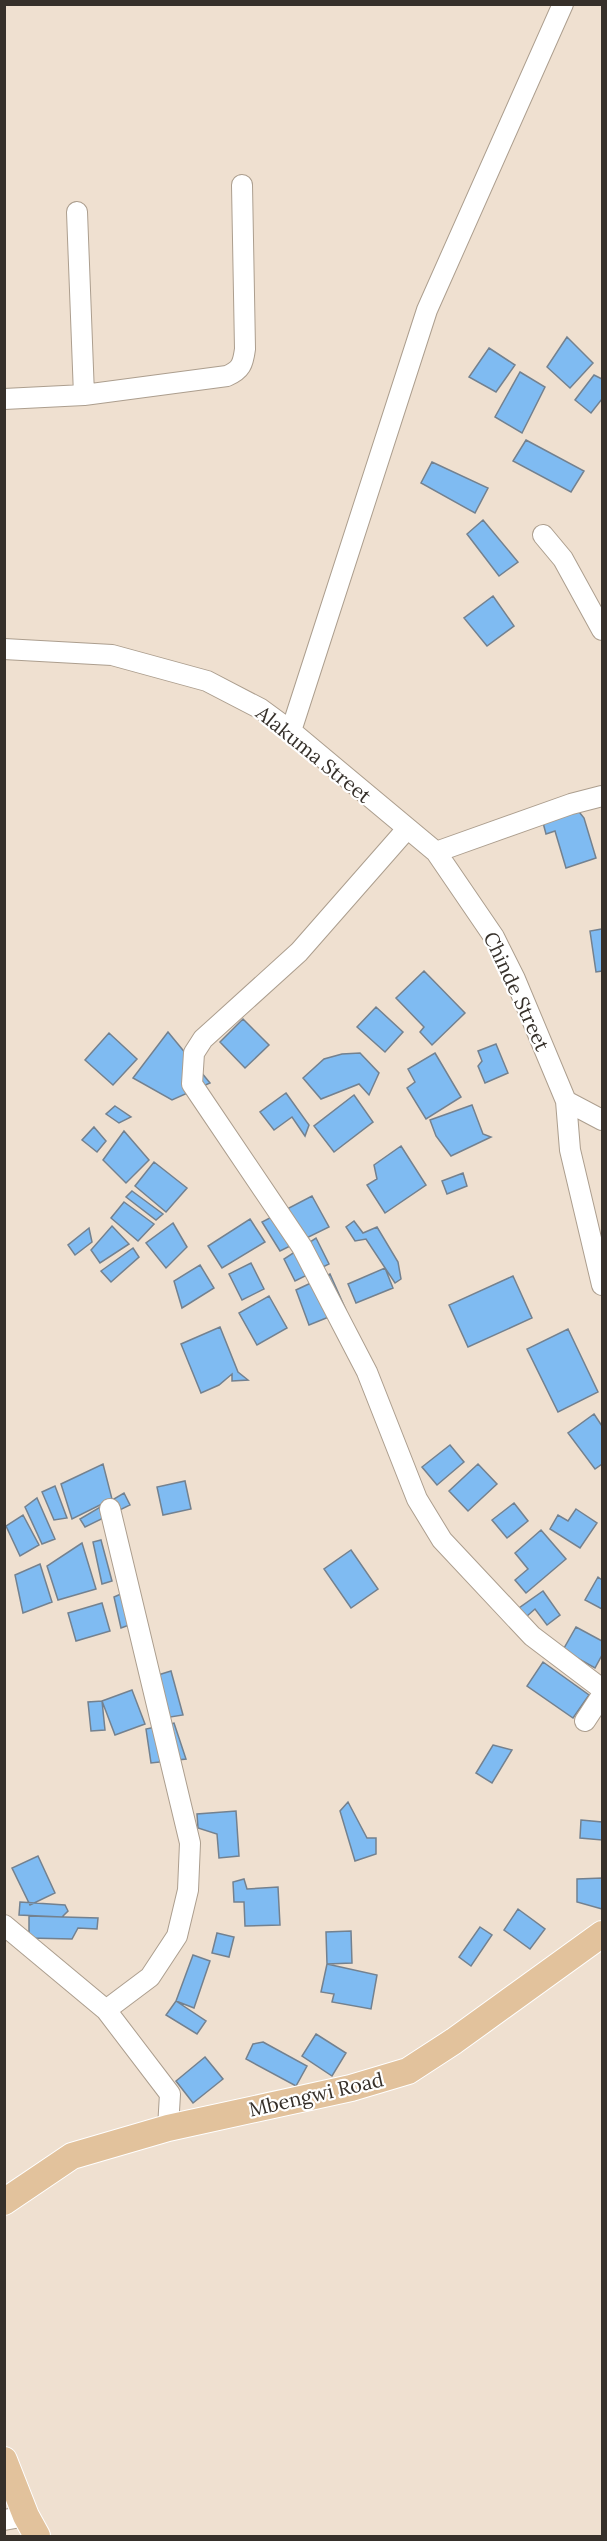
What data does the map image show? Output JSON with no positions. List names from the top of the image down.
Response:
{
  "streets": {
    "main road": ["Mbengwi Road"],
    "street": ["Alakuma Street", "Chinde Street"]
  },
  "crossings": [
    ["Alakuma Street", "Chinde Street"]
  ]
}
